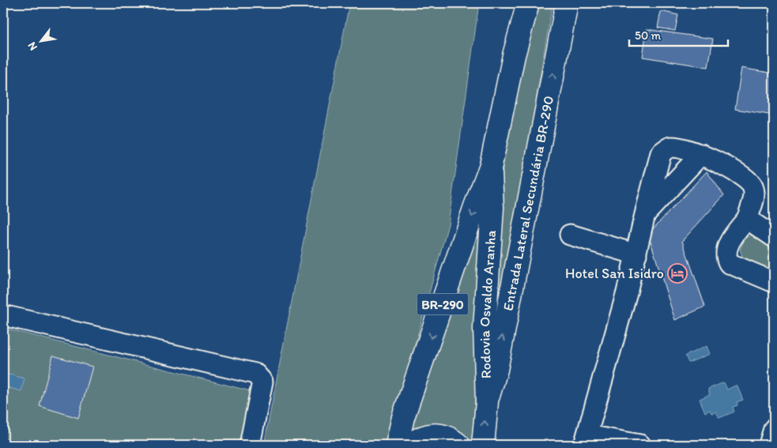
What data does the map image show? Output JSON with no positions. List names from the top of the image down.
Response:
{
  "streets": {
    "main road": ["Entrada Lateral Secundária BR-290", "BR-290", "Rodovia Osvaldo Aranha"]
  },
  "crossings": [
    ["Entrada Lateral Secundária BR-290", "Rodovia Osvaldo Aranha"]
  ],
  "one_way": ["Entrada Lateral Secundária BR-290"],
  "places": {
    "hotel": ["Hotel San Isidro"]
  },
  "scale_bar": "50 m",
  "north": "bottom left"
}
